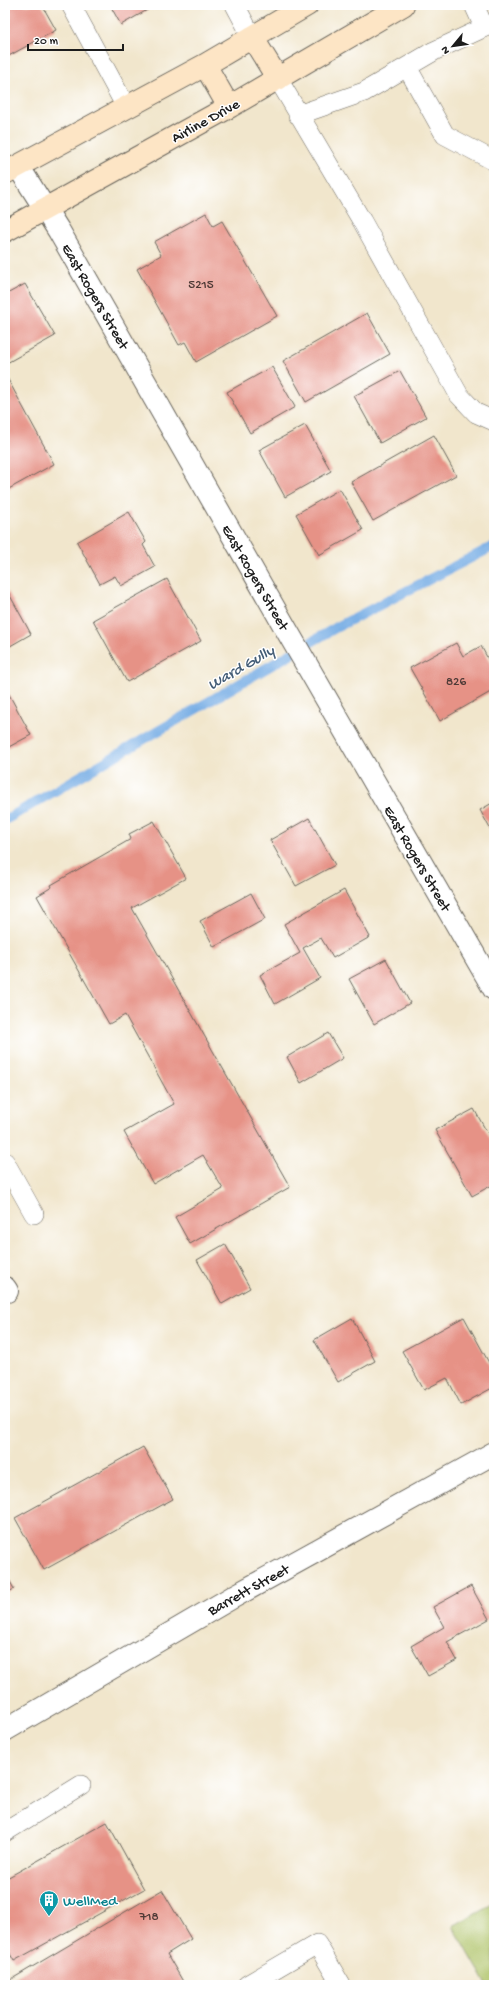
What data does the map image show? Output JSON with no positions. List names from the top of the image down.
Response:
{
  "streets": {
    "main road": ["Airline Drive"],
    "street": ["East Rogers Street", "Barrett Street"]
  },
  "crossings": [
    ["Airline Drive", "East Rogers Street"]
  ],
  "water": ["Ward Gully"],
  "places": {
    "building": ["WellMed"]
  },
  "house_numbers": ["5215", "826", "718"],
  "scale_bar": "20 m",
  "north": "bottom left"
}
